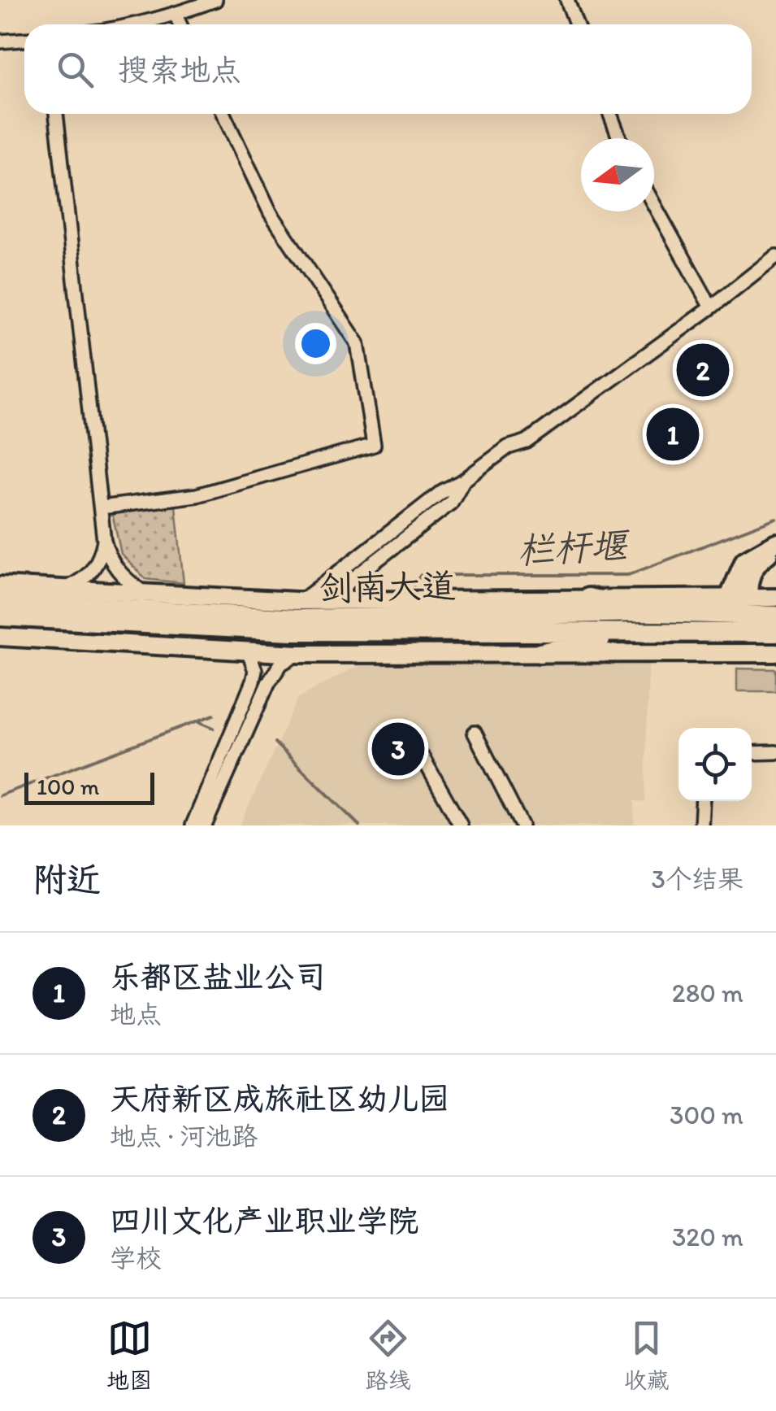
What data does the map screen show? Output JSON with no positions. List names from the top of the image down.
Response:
{
  "streets": {
    "highway": ["剑南大道"]
  },
  "water": ["栏杆堰"],
  "scale_bar": "100 m",
  "north": "left",
  "page": {
    "search": "搜索地点",
    "pins": ["2", "1", "3"],
    "scale": "100 m",
    "heading": ["附近", "3个结果"],
    "list": [
      {
        "mark": "1",
        "name": "乐都区盐业公司",
        "note": "地点",
        "value": "280 m"
      },
      {
        "mark": "2",
        "name": "天府新区成旅社区幼儿园",
        "note": "地点 · 河池路",
        "value": "300 m"
      },
      {
        "mark": "3",
        "name": "四川文化产业职业学院",
        "note": "学校",
        "value": "320 m"
      }
    ],
    "nav": ["地图", "路线", "收藏"]
  }
}
